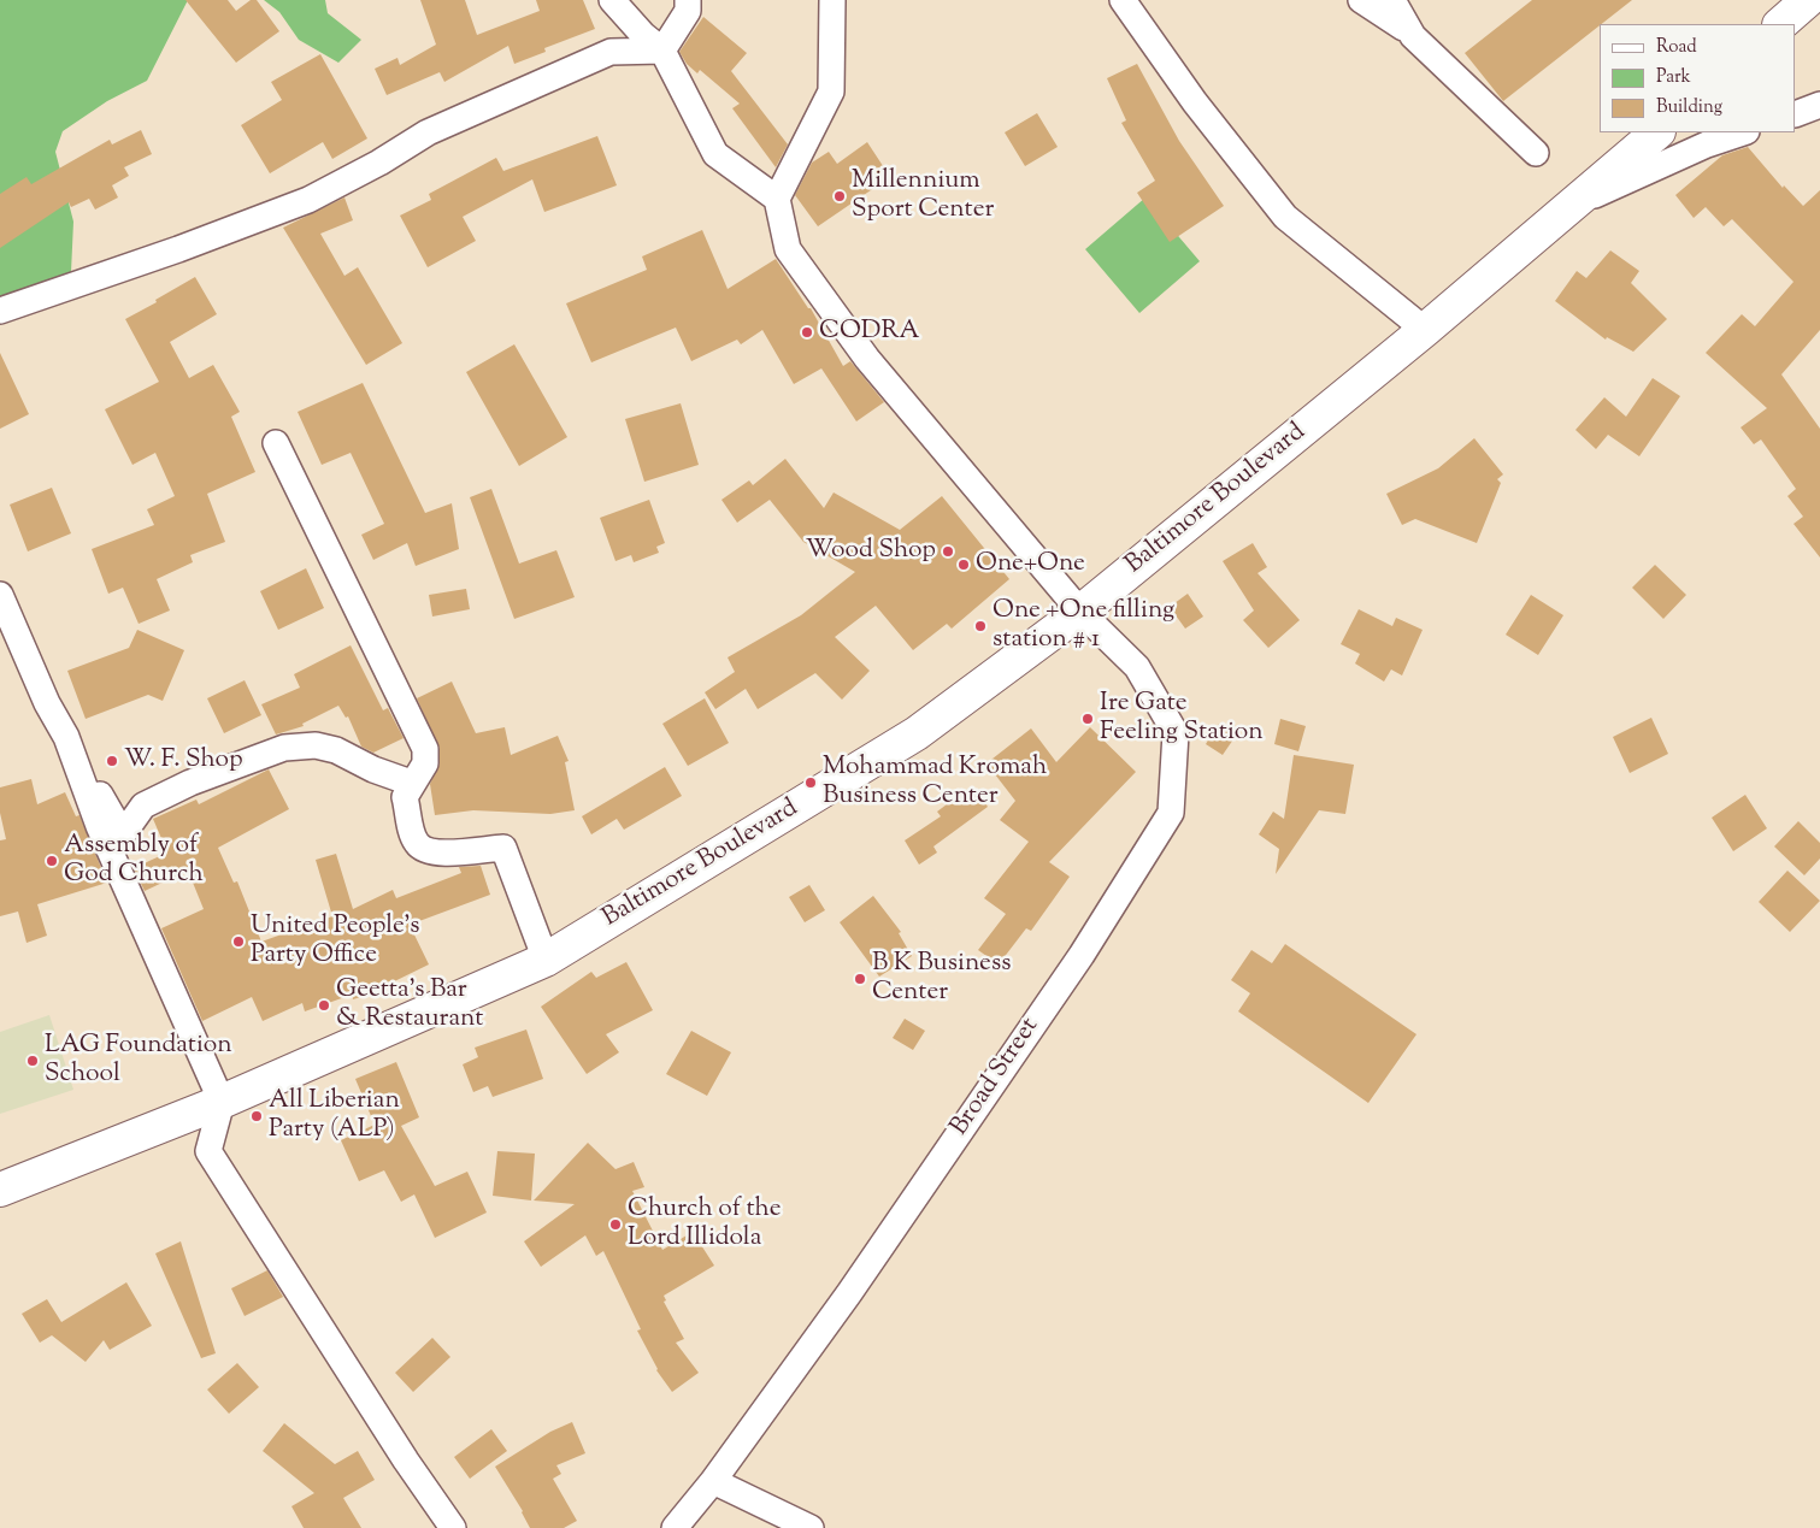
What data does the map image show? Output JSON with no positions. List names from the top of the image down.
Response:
{
  "streets": {
    "highway": ["Baltimore Boulevard"],
    "street": ["Broad Street"]
  },
  "crossings": [
    ["Baltimore Boulevard", "Broad Street"]
  ],
  "places": [
    "Millennium Sport Center",
    "CODRA",
    "Wood Shop",
    "One+One",
    "One +One filling station # 1",
    "Ire Gate Feeling Station",
    "W. F. Shop",
    "Mohammad Kromah Business Center",
    "Assembly of God Church",
    "United People's Party Office",
    "B K Business Center",
    "Geetta's Bar & Restaurant",
    "LAG Foundation School",
    "All Liberian Party (ALP)",
    "Church of the Lord Illidola"
  ],
  "legend": ["Road", "Park", "Building"]
}
